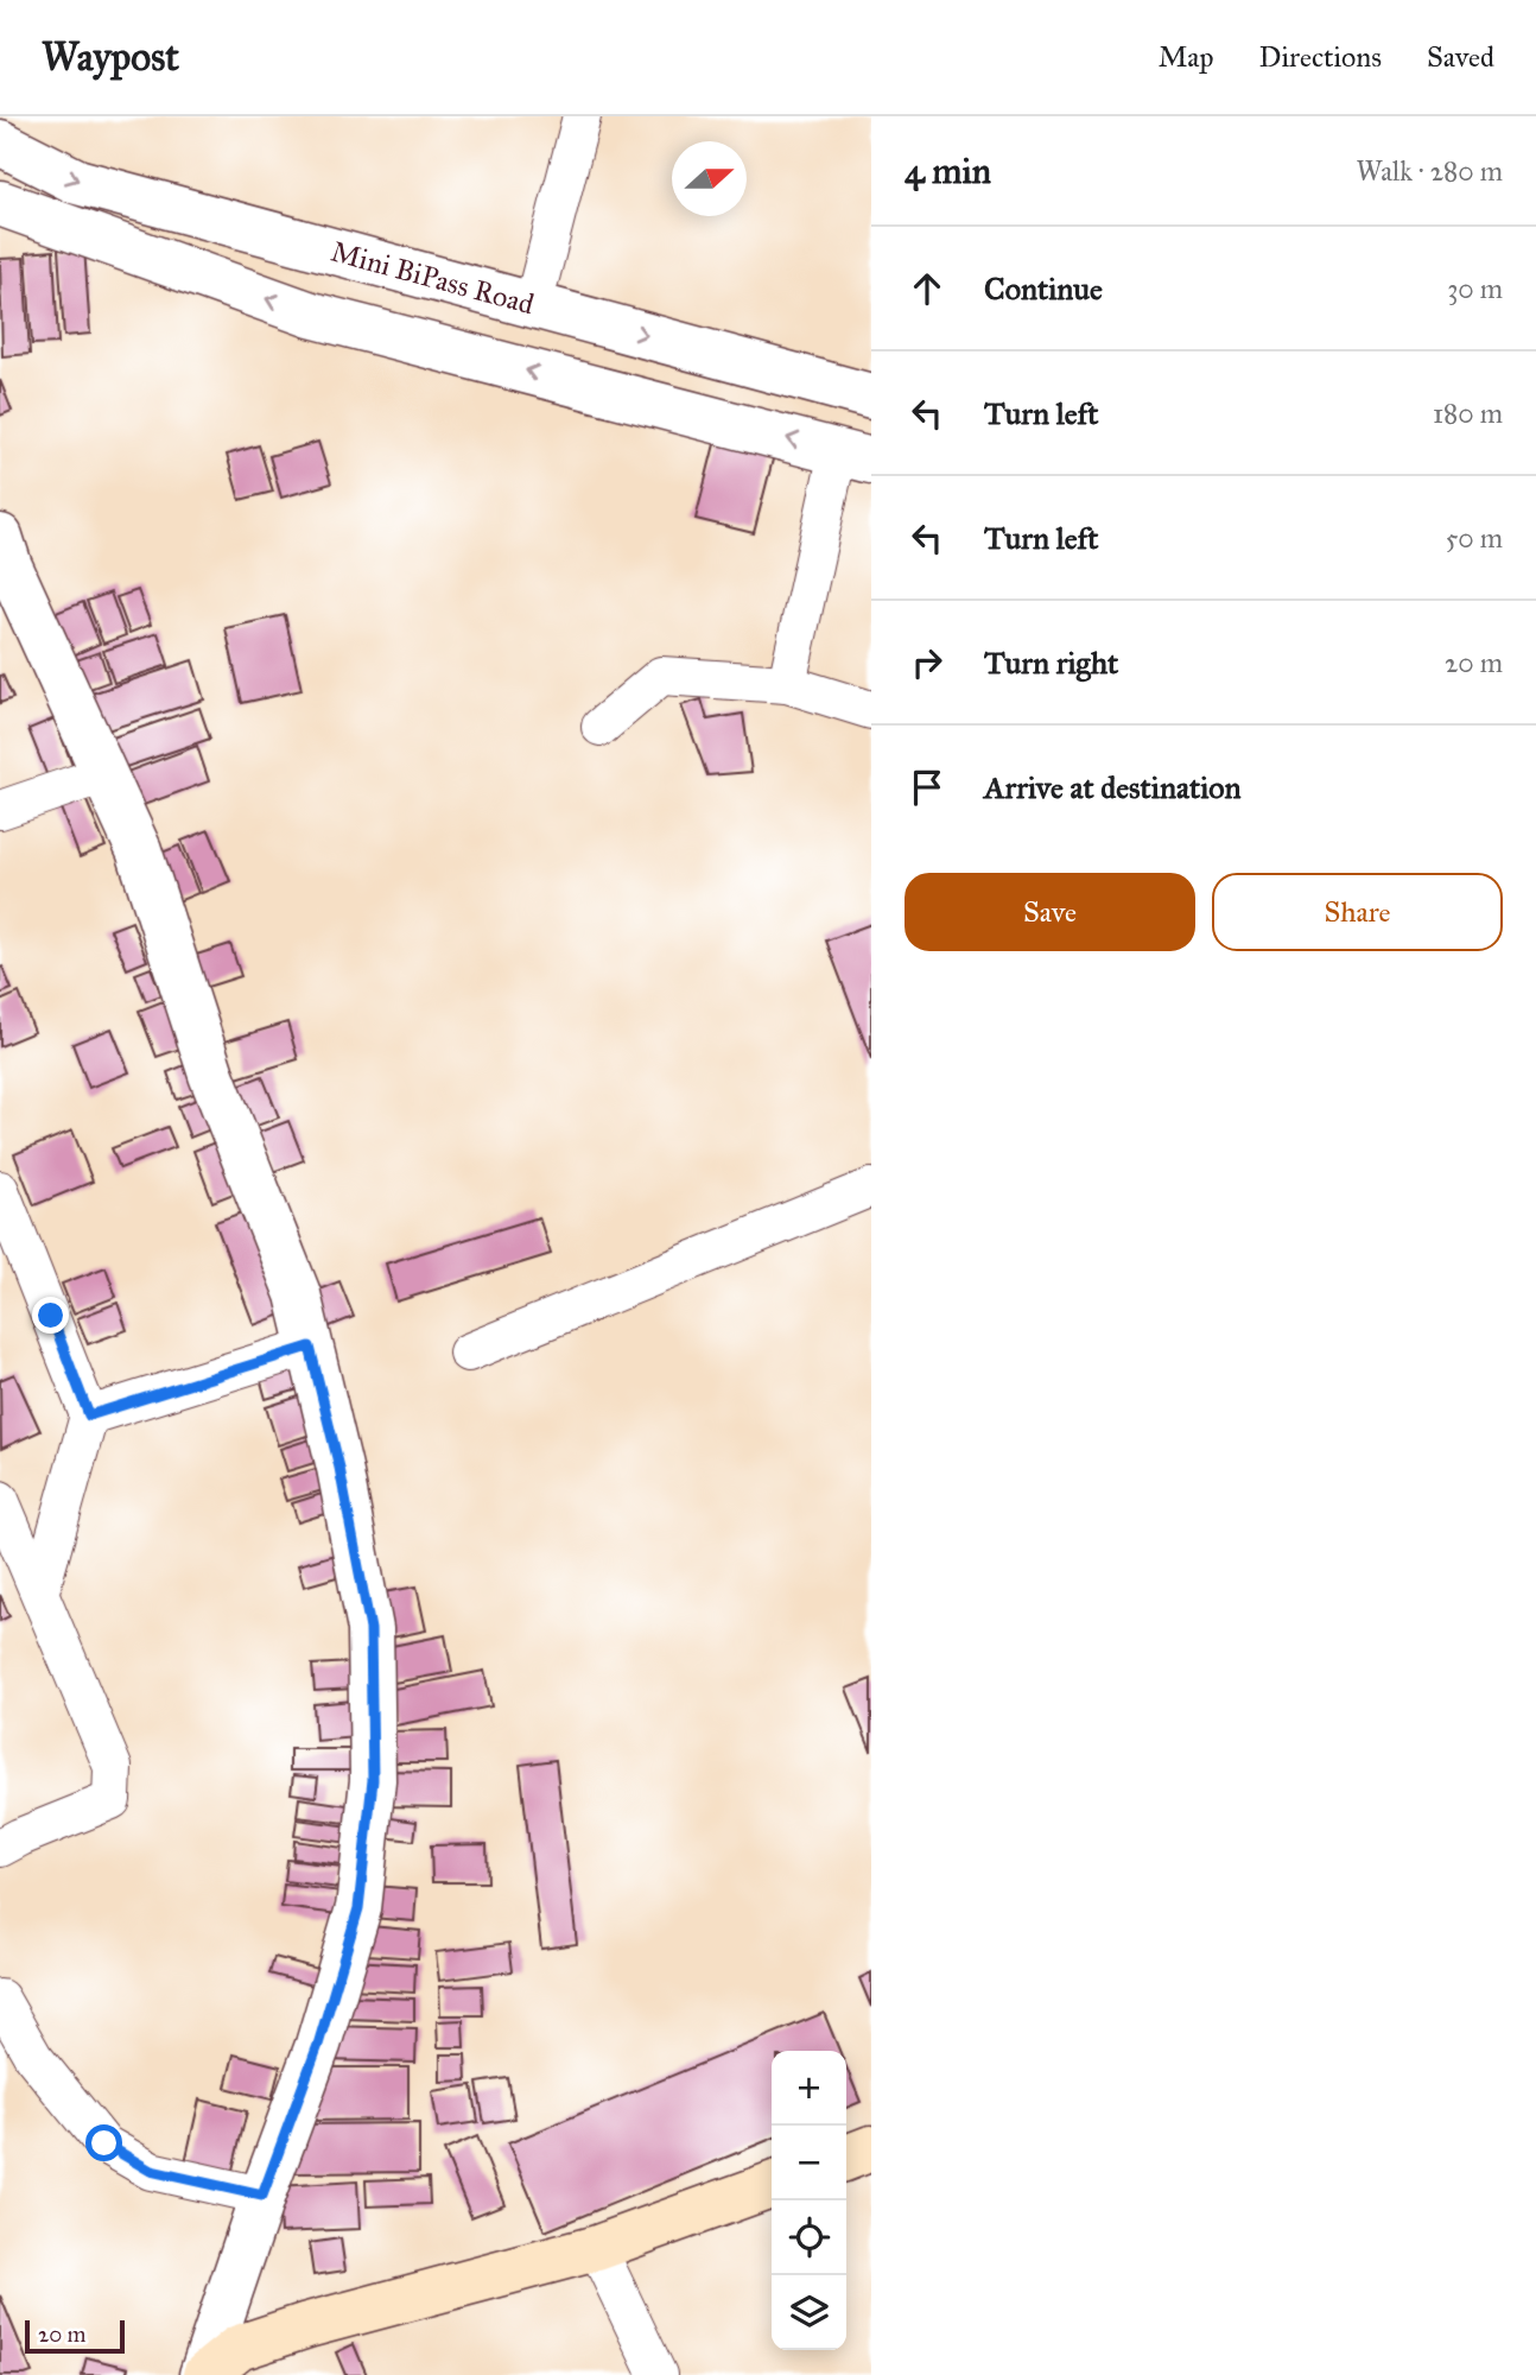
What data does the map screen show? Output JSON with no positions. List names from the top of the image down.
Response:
{
  "streets": {
    "street": ["Mini BiPass Road"]
  },
  "scale_bar": "20 m",
  "north": "right",
  "page": {
    "header": "Waypost",
    "nav": ["Map", "Directions", "Saved"],
    "heading": ["4 min", "Walk · 280 m"],
    "list": [
      ["Continue", "30 m"],
      ["Turn left", "180 m"],
      ["Turn left", "50 m"],
      ["Turn right", "20 m"],
      "Arrive at destination"
    ],
    "buttons": ["Save", "Share"],
    "map_buttons": ["+", "−"],
    "scale": "20 m"
  }
}
